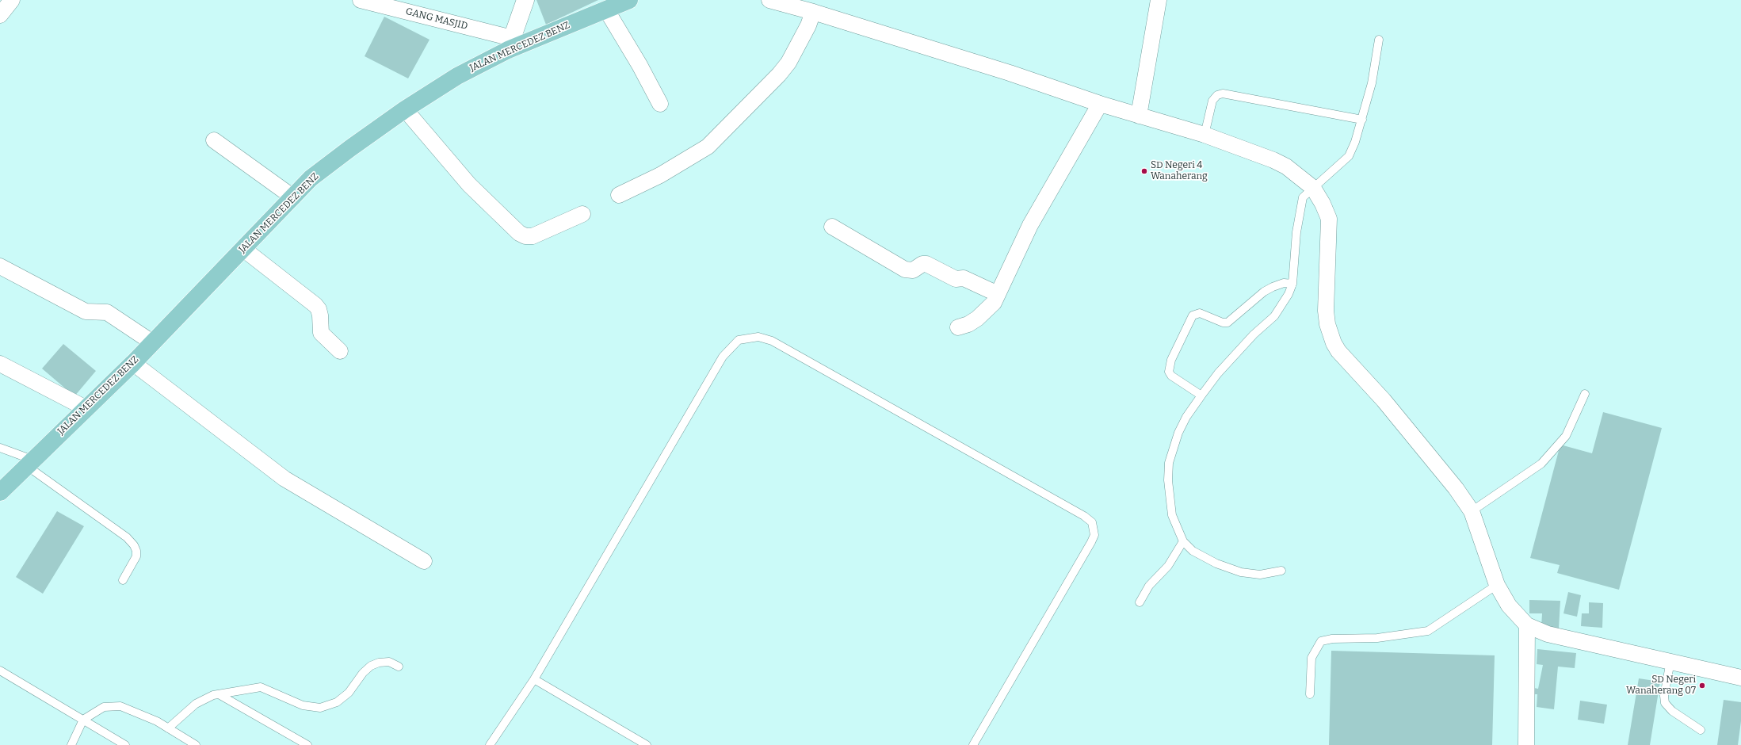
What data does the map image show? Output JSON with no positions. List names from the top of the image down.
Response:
{
  "streets": {
    "main road": ["JALAN MERCEDEZ BENZ"],
    "street": ["GANG MASJID"]
  },
  "crossings": [
    ["GANG MASJID", "JALAN MERCEDEZ BENZ"]
  ],
  "places": ["SD Negeri 4 Wanaherang", "SD Negeri Wanaherang 07"]
}
